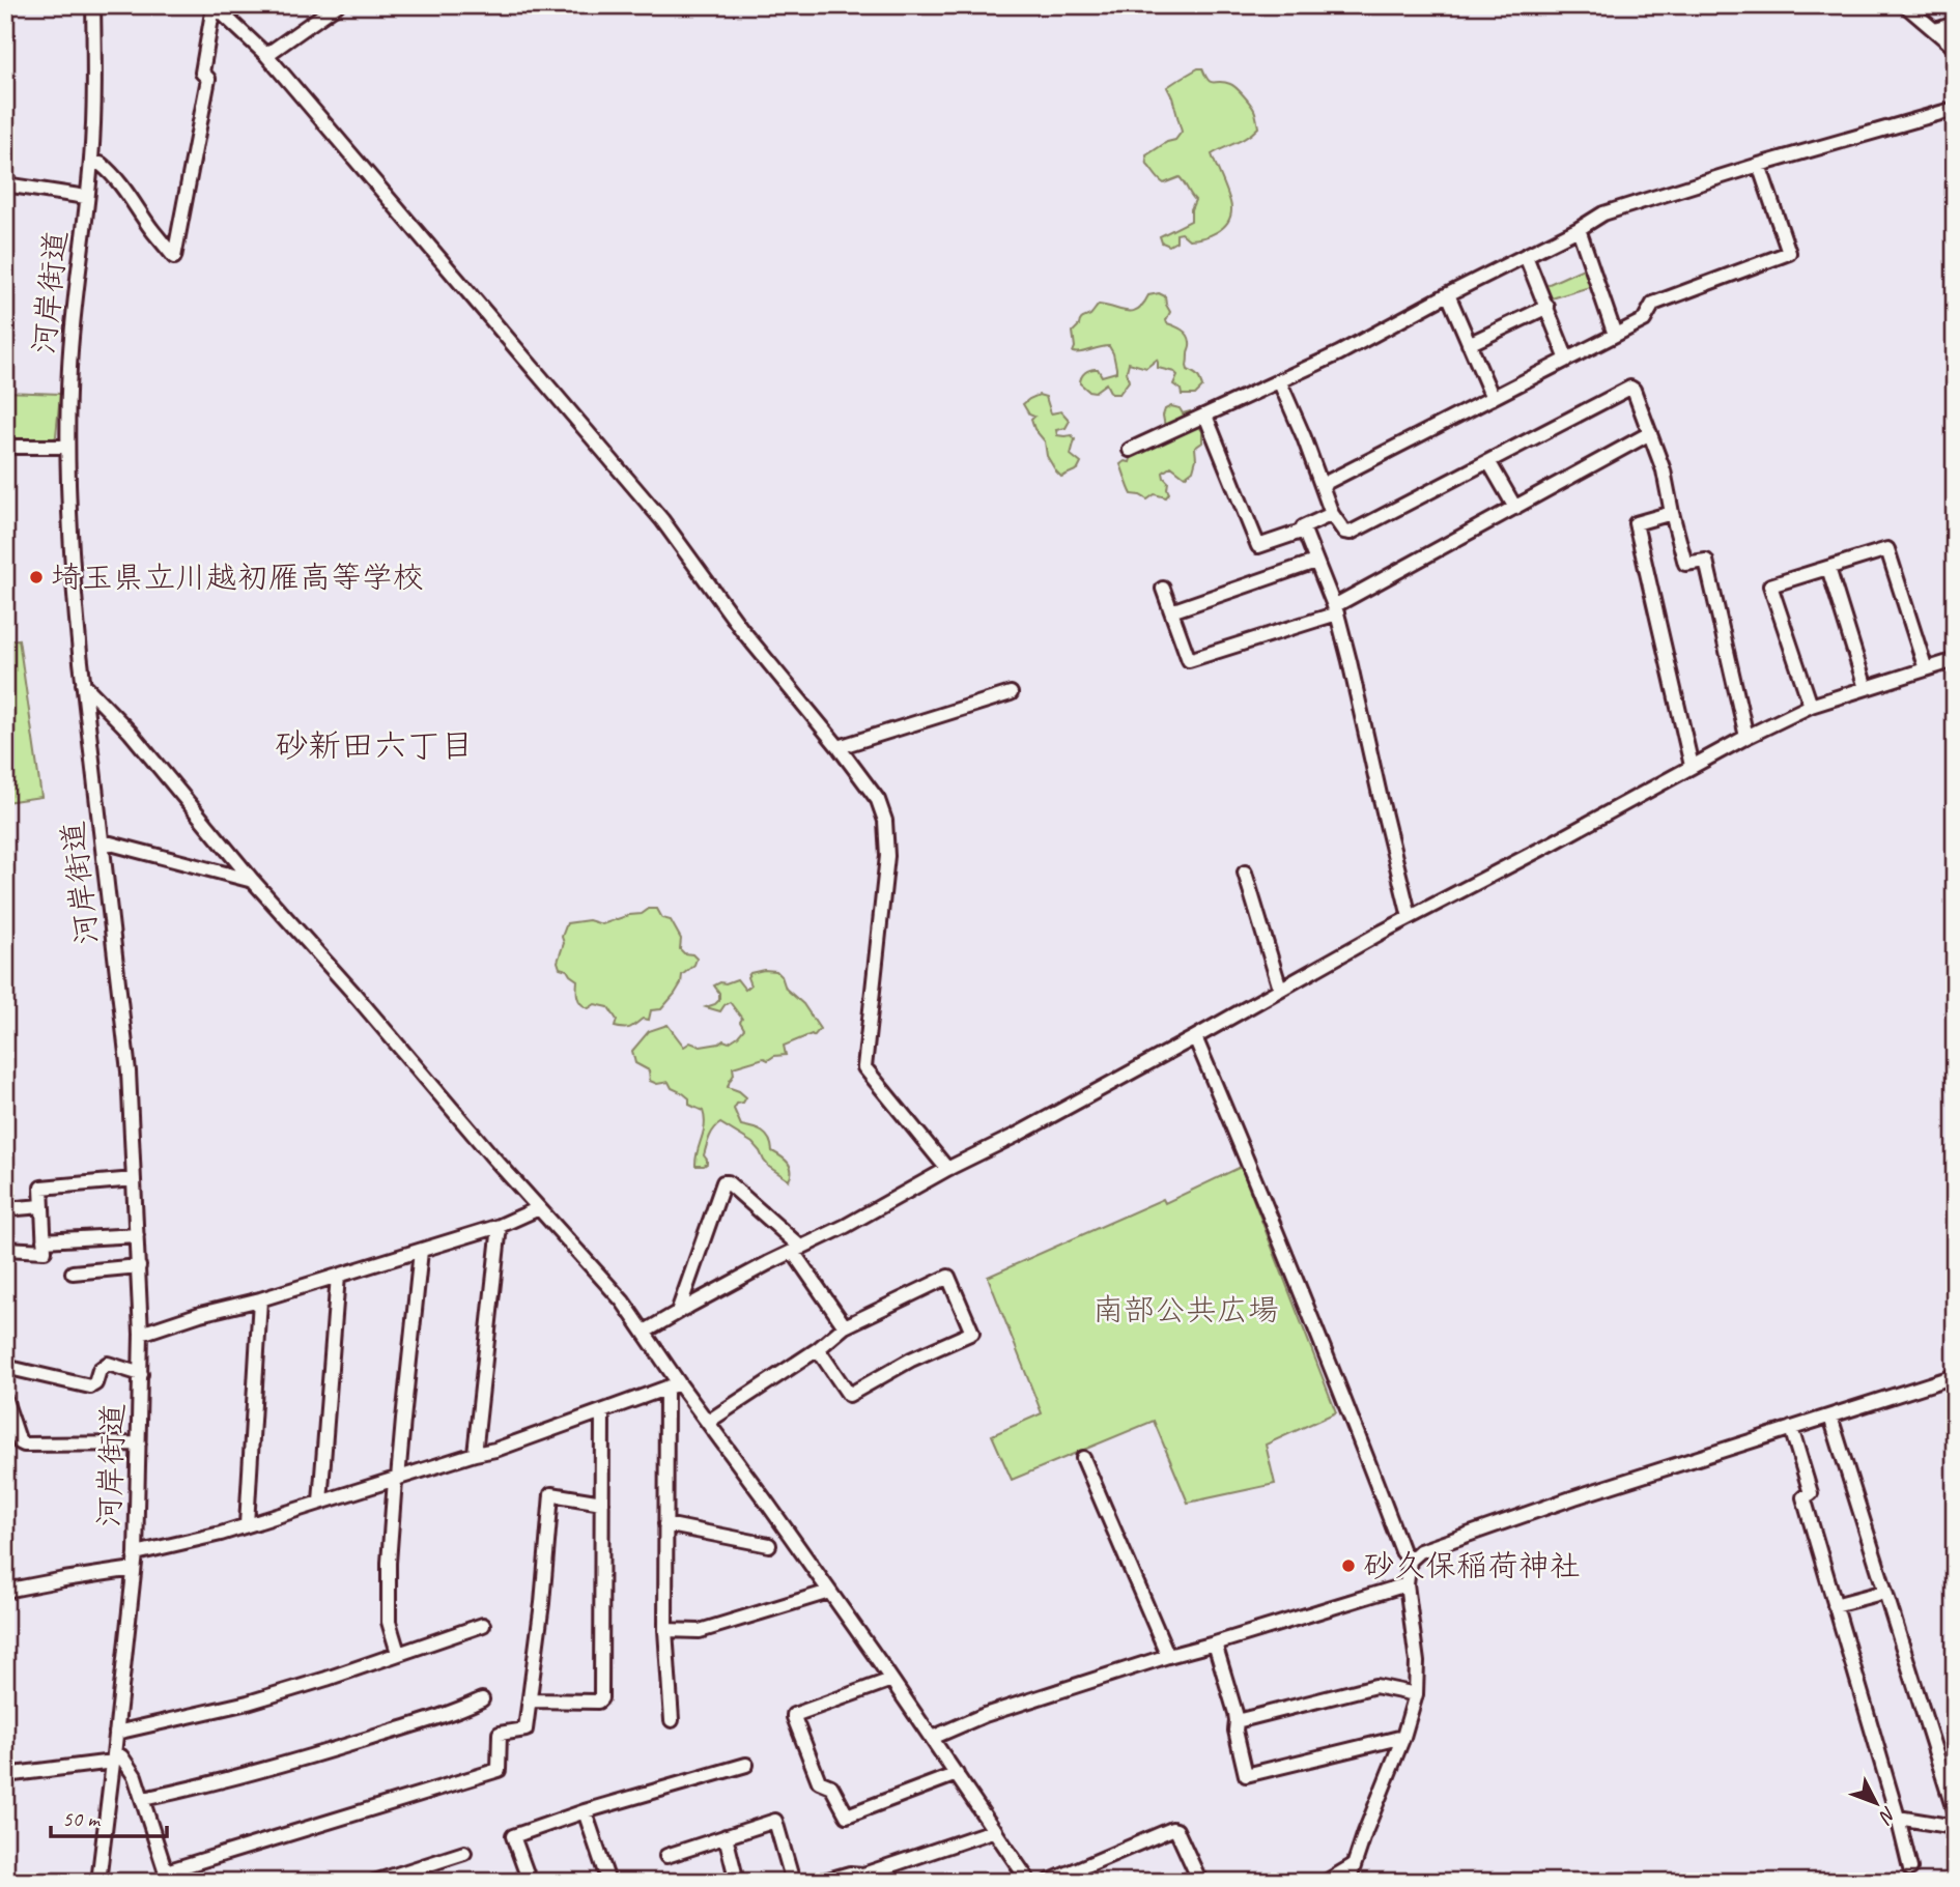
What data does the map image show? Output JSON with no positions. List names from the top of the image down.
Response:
{
  "streets": {
    "street": ["河岸街道"]
  },
  "districts": ["砂新田六丁目"],
  "parks": ["南部公共広場"],
  "places": ["埼玉県立川越初雁高等学校", "砂久保稲荷神社"],
  "scale_bar": "50 m",
  "north": "bottom right"
}
